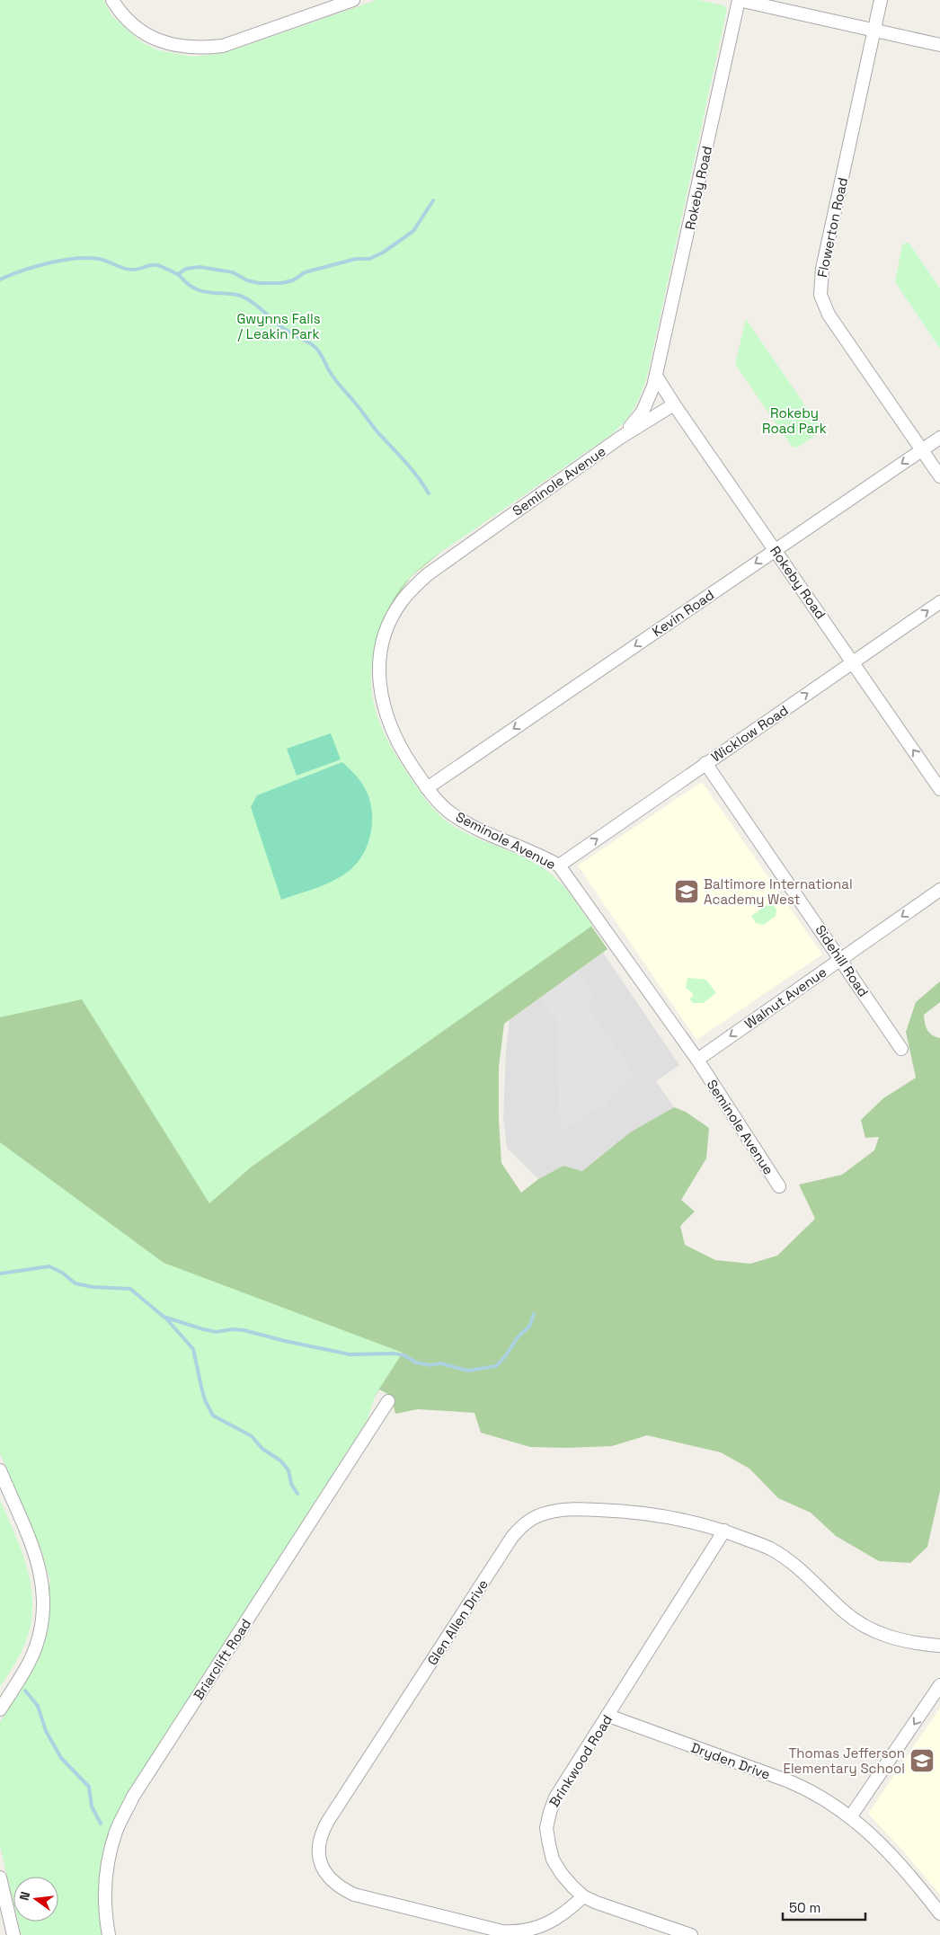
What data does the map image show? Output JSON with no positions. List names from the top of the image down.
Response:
{
  "streets": {
    "street": [
      "Rokeby Road",
      "Flowerton Road",
      "Seminole Avenue",
      "Kevin Road",
      "Wicklow Road",
      "Sidehill Road",
      "Walnut Avenue",
      "Glen Allen Drive",
      "Briarclift Road",
      "Brinkwood Road",
      "Dryden Drive"
    ]
  },
  "crossings": [
    ["Rokeby Road", "Seminole Avenue"],
    ["Rokeby Road", "Kevin Road"],
    ["Rokeby Road", "Wicklow Road"],
    ["Flowerton Road", "Kevin Road"],
    ["Seminole Avenue", "Kevin Road"],
    ["Seminole Avenue", "Wicklow Road"],
    ["Seminole Avenue", "Walnut Avenue"],
    ["Wicklow Road", "Sidehill Road"],
    ["Sidehill Road", "Walnut Avenue"],
    ["Glen Allen Drive", "Brinkwood Road"],
    ["Brinkwood Road", "Dryden Drive"]
  ],
  "one_way": ["Kevin Road", "Wicklow Road", "Walnut Avenue"],
  "parks": ["Gwynns Falls / Leakin Park", "Rokeby Road Park"],
  "places": {
    "school or university": ["Baltimore International Academy West", "Thomas Jefferson Elementary School"]
  },
  "scale_bar": "50 m",
  "north": "left"
}
